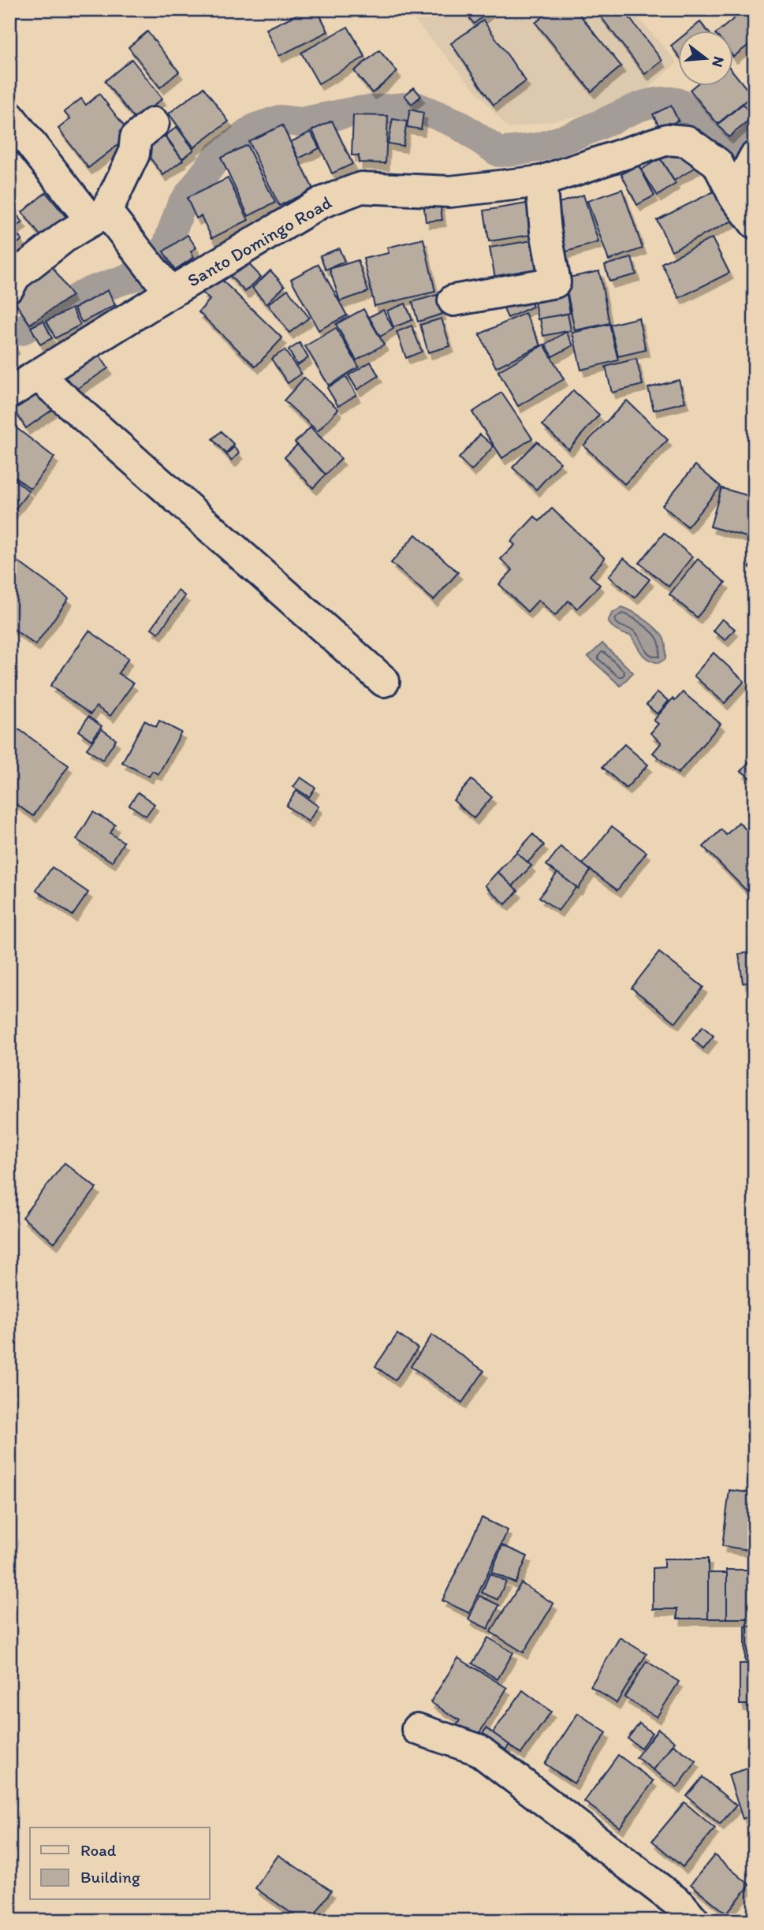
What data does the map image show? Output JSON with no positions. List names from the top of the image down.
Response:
{
  "streets": {
    "street": ["Santo Domingo Road"]
  },
  "legend": ["Road", "Building"],
  "north": "right"
}
